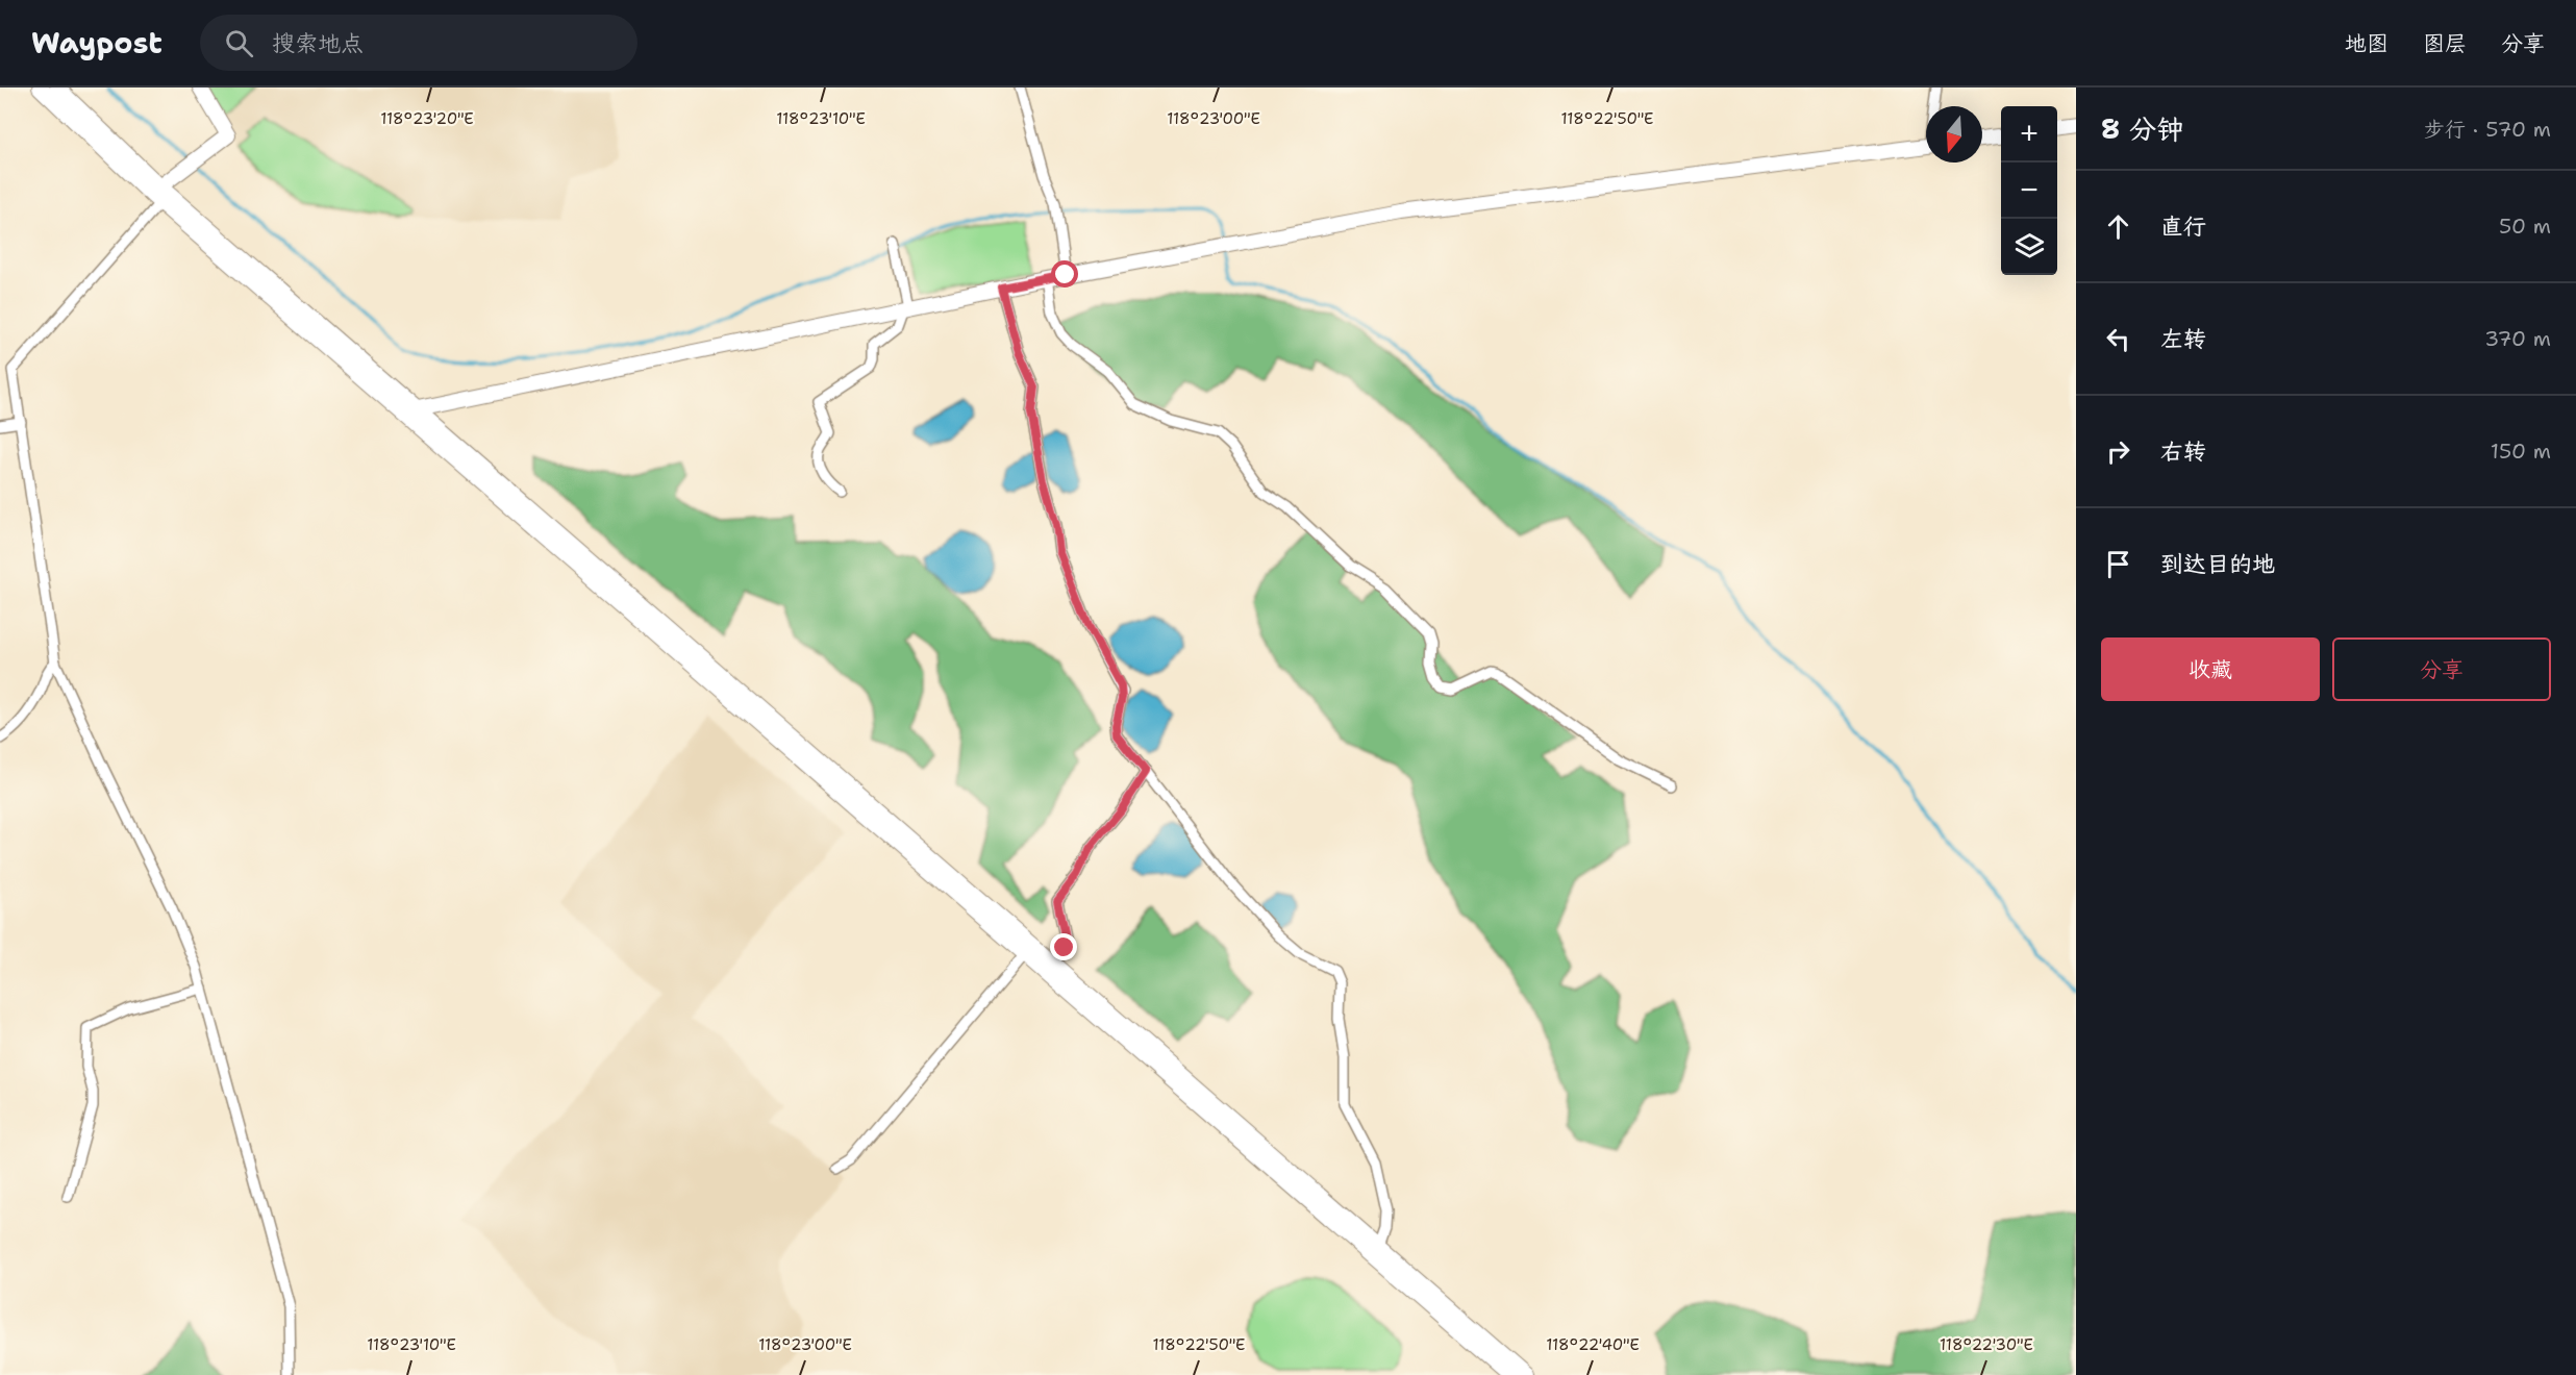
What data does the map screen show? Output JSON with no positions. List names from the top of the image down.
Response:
{
  "north": "bottom",
  "page": {
    "header": "Waypost",
    "search": "搜索地点",
    "nav": ["地图", "图层", "分享"],
    "heading": ["8 分钟", "步行 · 570 m"],
    "map_buttons": ["+", "−"],
    "list": [
      ["直行", "50 m"],
      ["左转", "370 m"],
      ["右转", "150 m"],
      "到达目的地"
    ],
    "buttons": ["收藏", "分享"]
  },
  "coordinates": [
    "118°23'20\"E",
    "118°23'10\"E",
    "118°23'00\"E",
    "118°22'50\"E",
    "118°22'40\"E",
    "118°22'30\"E"
  ]
}
